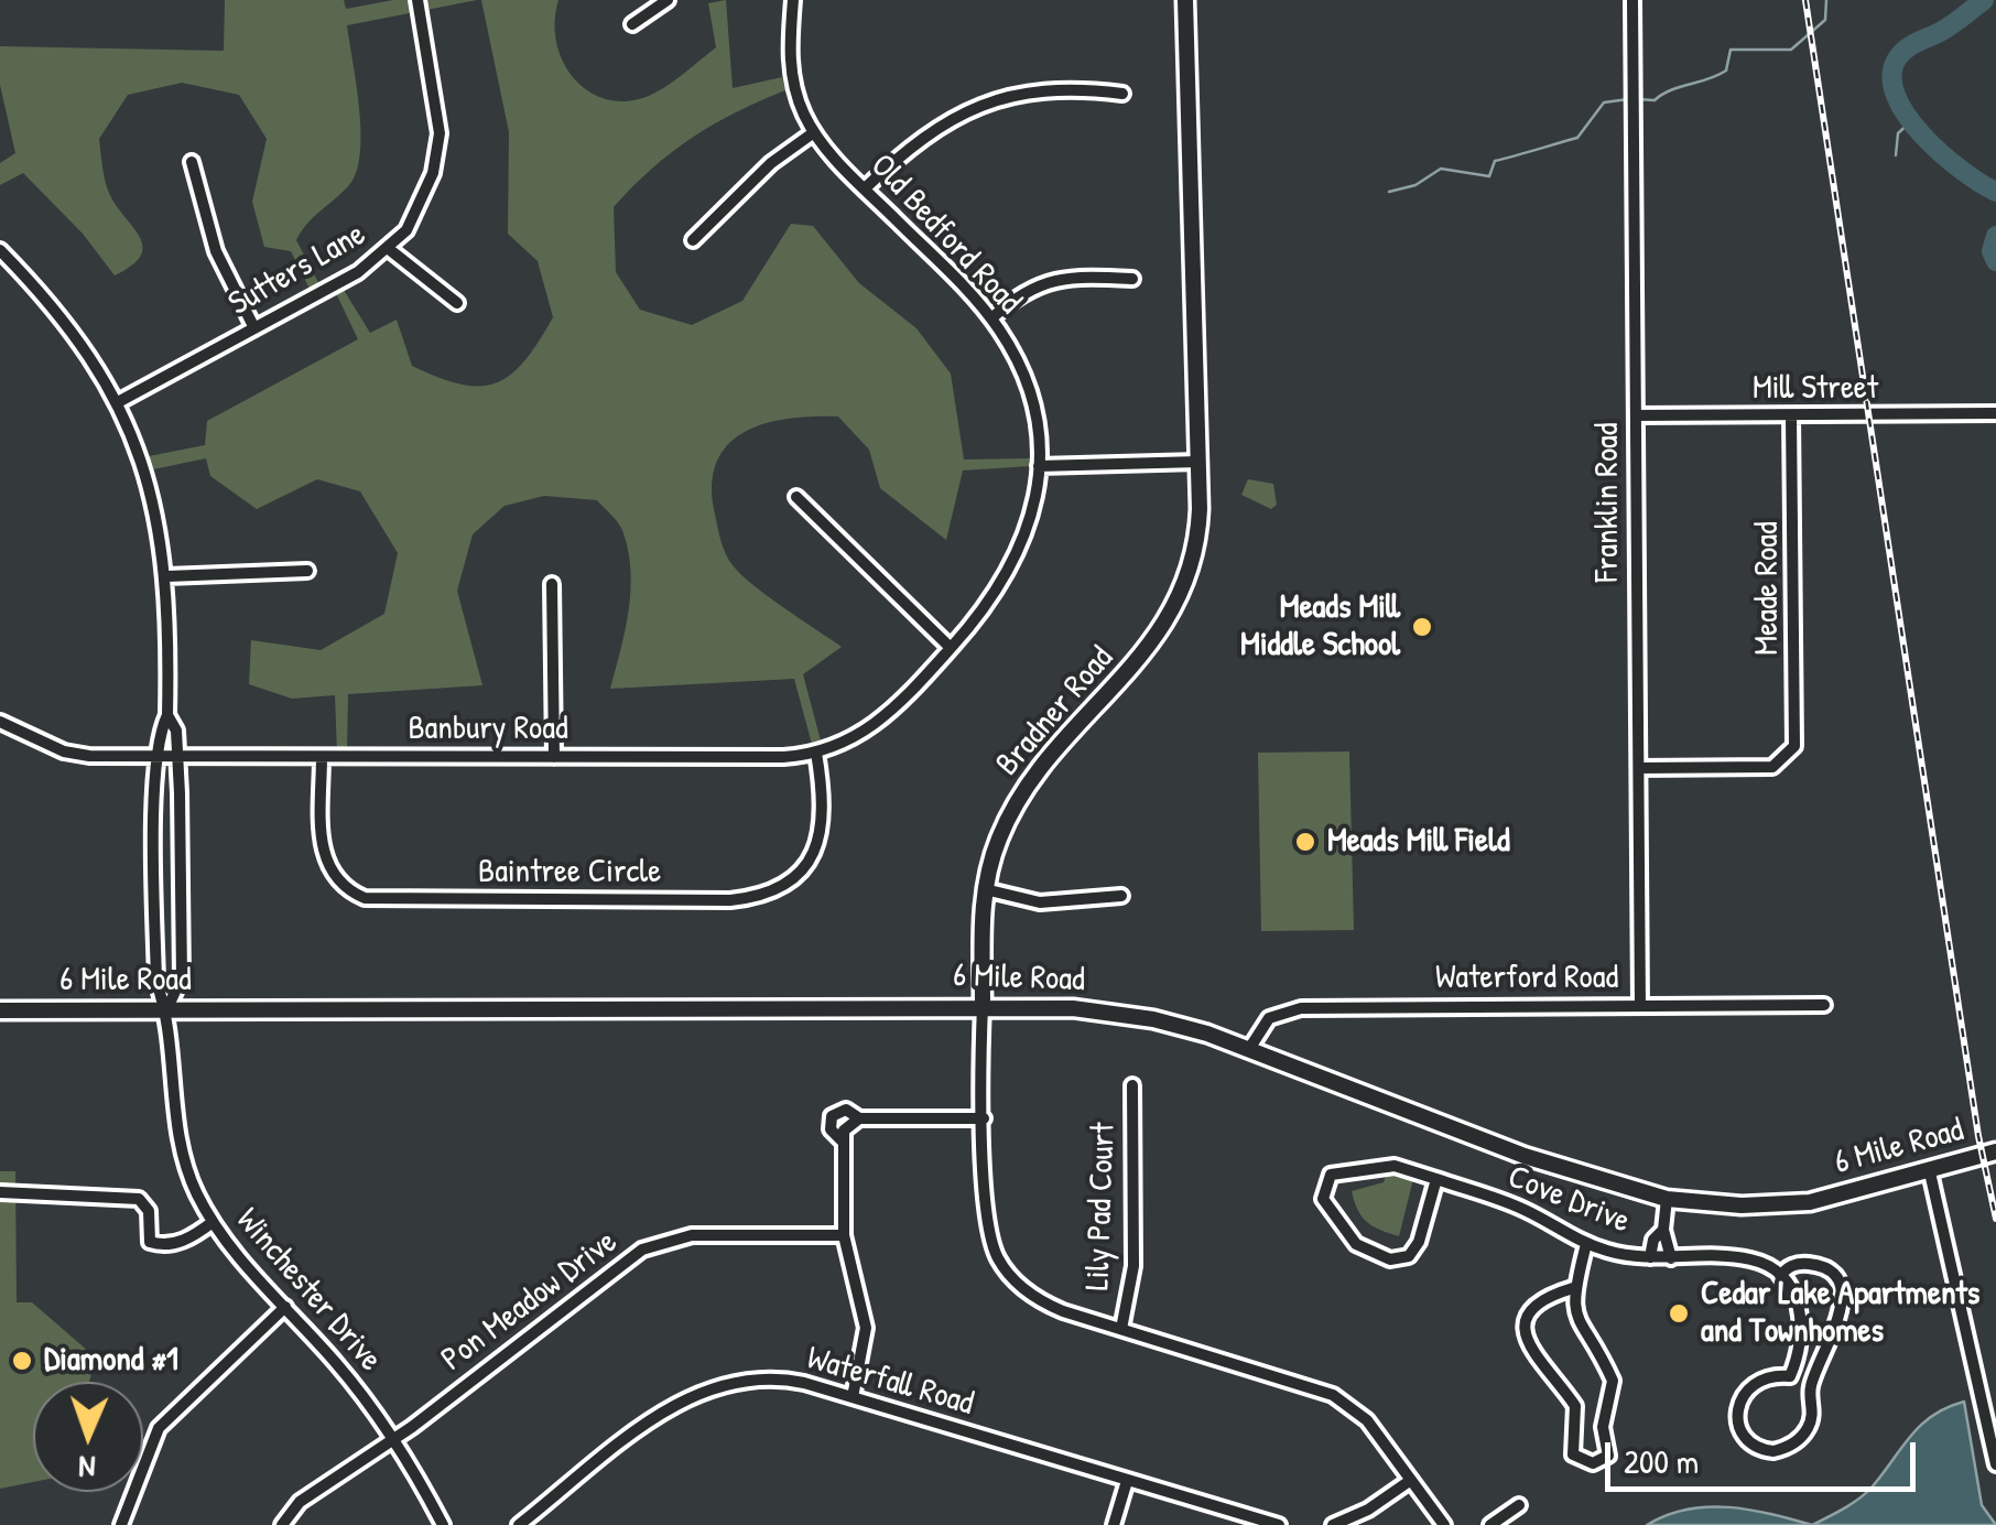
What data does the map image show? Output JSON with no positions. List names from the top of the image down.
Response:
{
  "streets": {
    "street": [
      "Old Bedford Road",
      "Sutters Lane",
      "Mill Street",
      "Franklin Road",
      "Meade Road",
      "Bradner Road",
      "Banbury Road",
      "Baintree Circle",
      "6 Mile Road",
      "Waterford Road",
      "Cove Drive",
      "Lily Pad Court",
      "Winchester Drive",
      "Pon Meadow Drive",
      "Waterfall Road"
    ]
  },
  "crossings": [
    ["Old Bedford Road", "Banbury Road"],
    ["Old Bedford Road", "Baintree Circle"],
    ["Sutters Lane", "Winchester Drive"],
    ["Mill Street", "Franklin Road"],
    ["Mill Street", "Meade Road"],
    ["Franklin Road", "Meade Road"],
    ["Franklin Road", "Waterford Road"],
    ["Bradner Road", "6 Mile Road"],
    ["Bradner Road", "Lily Pad Court"],
    ["Banbury Road", "Baintree Circle"],
    ["Banbury Road", "Winchester Drive"],
    ["6 Mile Road", "Waterford Road"],
    ["6 Mile Road", "Cove Drive"],
    ["6 Mile Road", "Winchester Drive"],
    ["Winchester Drive", "Pon Meadow Drive"]
  ],
  "places": [
    "Meads Mill Middle School",
    "Meads Mill Field",
    "Cedar Lake Apartments and Townhomes",
    "Diamond #1"
  ],
  "scale_bar": "200 m",
  "north": "bottom"
}
